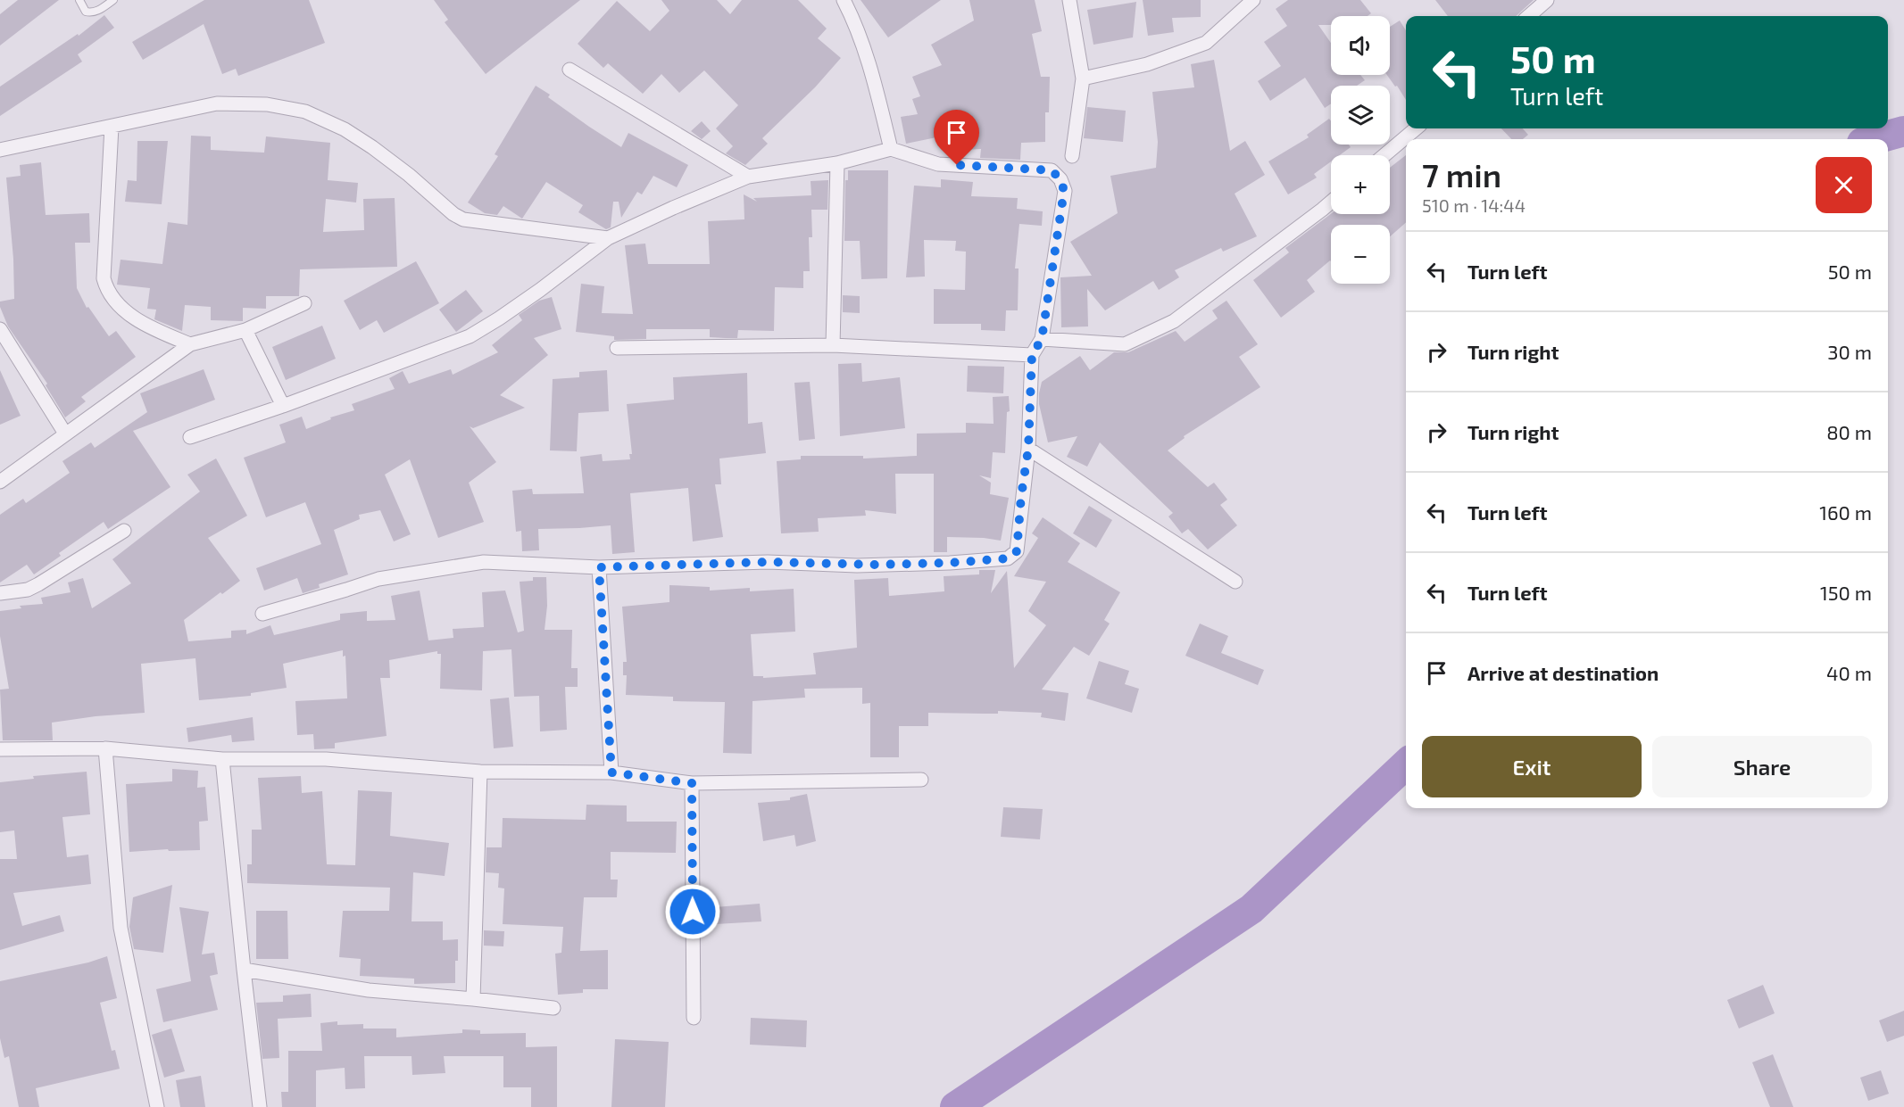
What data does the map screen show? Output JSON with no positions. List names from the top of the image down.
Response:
{
  "page": {
    "map_buttons": ["+", "−"],
    "turn": ["50 m", "Turn left"],
    "heading": ["7 min", "510 m · 14:44"],
    "list": [
      {
        "name": "Turn left",
        "value": "50 m"
      },
      {
        "name": "Turn right",
        "value": "30 m"
      },
      {
        "name": "Turn right",
        "value": "80 m"
      },
      {
        "name": "Turn left",
        "value": "160 m"
      },
      {
        "name": "Turn left",
        "value": "150 m"
      },
      {
        "name": "Arrive at destination",
        "value": "40 m"
      }
    ],
    "buttons": ["Exit", "Share"]
  }
}
